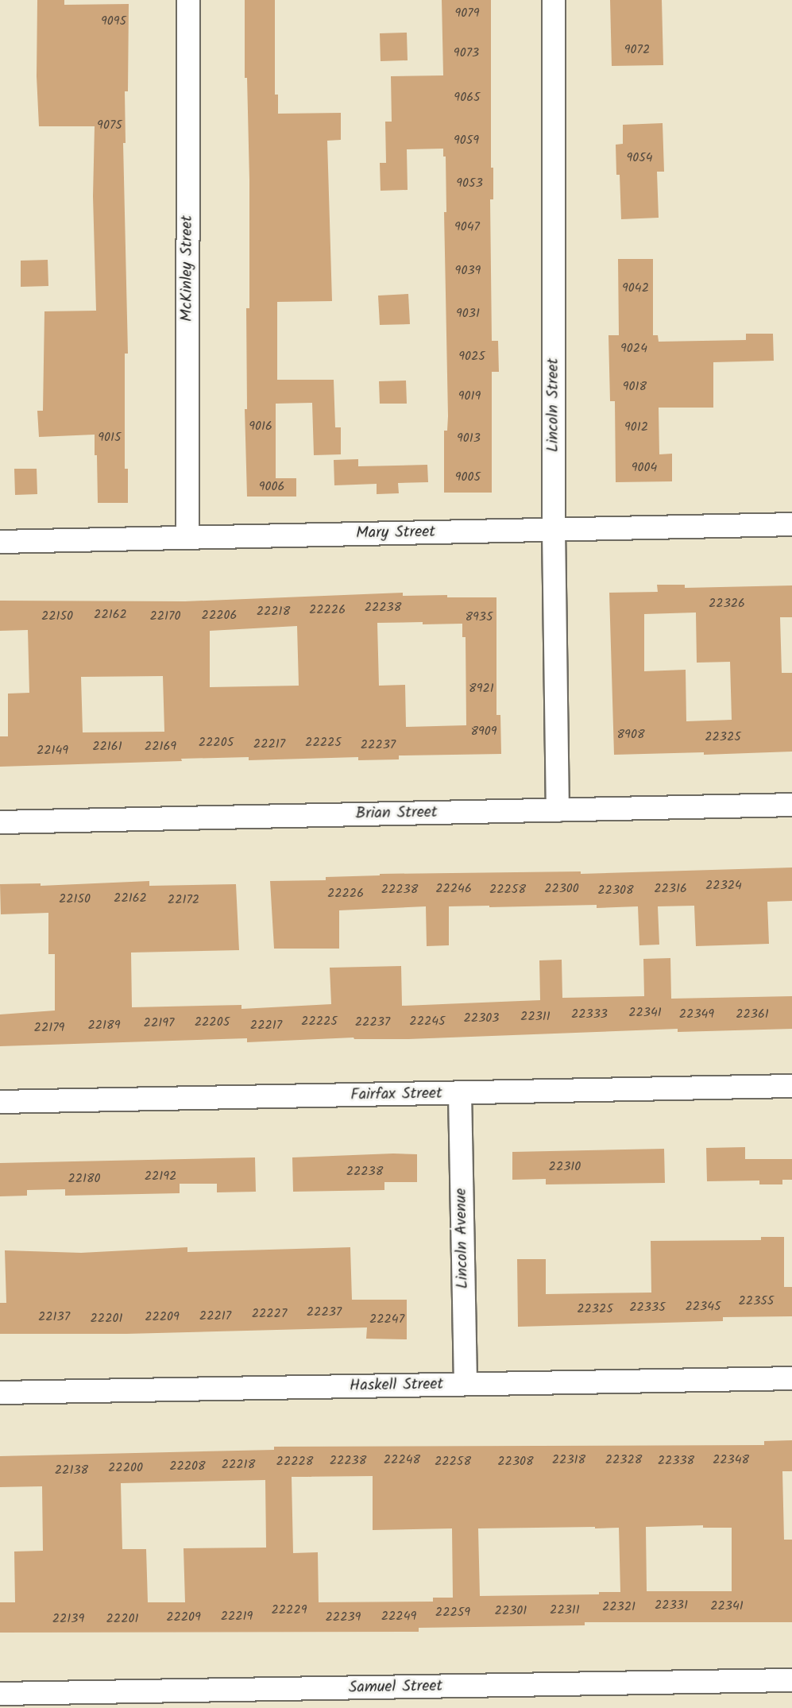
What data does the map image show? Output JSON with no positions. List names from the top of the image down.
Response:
{
  "streets": {
    "street": [
      "McKinley Street",
      "Lincoln Street",
      "Mary Street",
      "Brian Street",
      "Fairfax Street",
      "Lincoln Avenue",
      "Haskell Street",
      "Samuel Street"
    ]
  },
  "crossings": [
    ["McKinley Street", "Mary Street"],
    ["Lincoln Street", "Mary Street"],
    ["Lincoln Street", "Brian Street"],
    ["Fairfax Street", "Lincoln Avenue"],
    ["Lincoln Avenue", "Haskell Street"]
  ],
  "house_numbers": [
    "9079",
    "9095",
    "9072",
    "9073",
    "9065",
    "9075",
    "9059",
    "9054",
    "9053",
    "9047",
    "9039",
    "9042",
    "9031",
    "9024",
    "9025",
    "9018",
    "9019",
    "9016",
    "9012",
    "9015",
    "9013",
    "9004",
    "9005",
    "9006",
    "22326",
    "22238",
    "22226",
    "22218",
    "22162",
    "22206",
    "22150",
    "22170",
    "8935",
    "8921",
    "8909",
    "8908",
    "22325",
    "22205",
    "22225",
    "22217",
    "22237",
    "22161",
    "22169",
    "22149",
    "22324",
    "22246",
    "22300",
    "22316",
    "22238",
    "22258",
    "22308",
    "22226",
    "22162",
    "22150",
    "22172",
    "22341",
    "22333",
    "22349",
    "22361",
    "22311",
    "22303",
    "22225",
    "22245",
    "22205",
    "22237",
    "22197",
    "22189",
    "22217",
    "22179",
    "22310",
    "22238",
    "22192",
    "22180",
    "22355",
    "22345",
    "22335",
    "22325",
    "22237",
    "22227",
    "22217",
    "22137",
    "22209",
    "22201",
    "22247",
    "22248",
    "22318",
    "22328",
    "22348",
    "22238",
    "22338",
    "22228",
    "22258",
    "22308",
    "22218",
    "22208",
    "22200",
    "22138",
    "22331",
    "22341",
    "22321",
    "22229",
    "22311",
    "22301",
    "22259",
    "22219",
    "22249",
    "22209",
    "22239",
    "22139",
    "22201"
  ]
}
